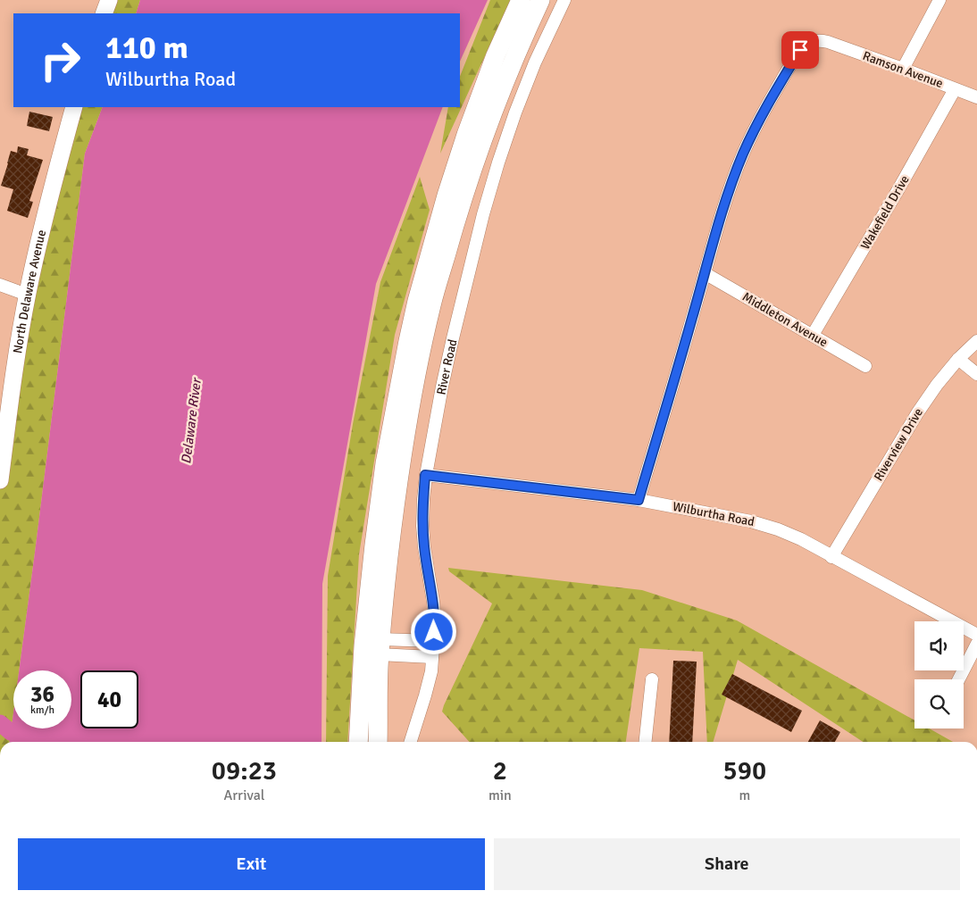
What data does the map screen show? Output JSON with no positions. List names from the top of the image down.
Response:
{
  "streets": {
    "main road": ["North Delaware Avenue"],
    "street": [
      "Ramson Avenue",
      "Wakefield Drive",
      "Middleton Avenue",
      "River Road",
      "Riverview Drive",
      "Wilburtha Road"
    ]
  },
  "crossings": [
    ["Ramson Avenue", "Wakefield Drive"],
    ["Ramson Avenue", "Middleton Avenue"],
    ["Wakefield Drive", "Middleton Avenue"],
    ["River Road", "Wilburtha Road"],
    ["Riverview Drive", "Wilburtha Road"]
  ],
  "water": ["Delaware River"],
  "page": {
    "turn": ["110 m", "Wilburtha Road"],
    "speed": "36 km/h",
    "limit": "40",
    "eta": [
      "09:23",
      "Arrival",
      "2",
      "min",
      "590",
      "m"
    ],
    "buttons": ["Exit", "Share"]
  }
}
